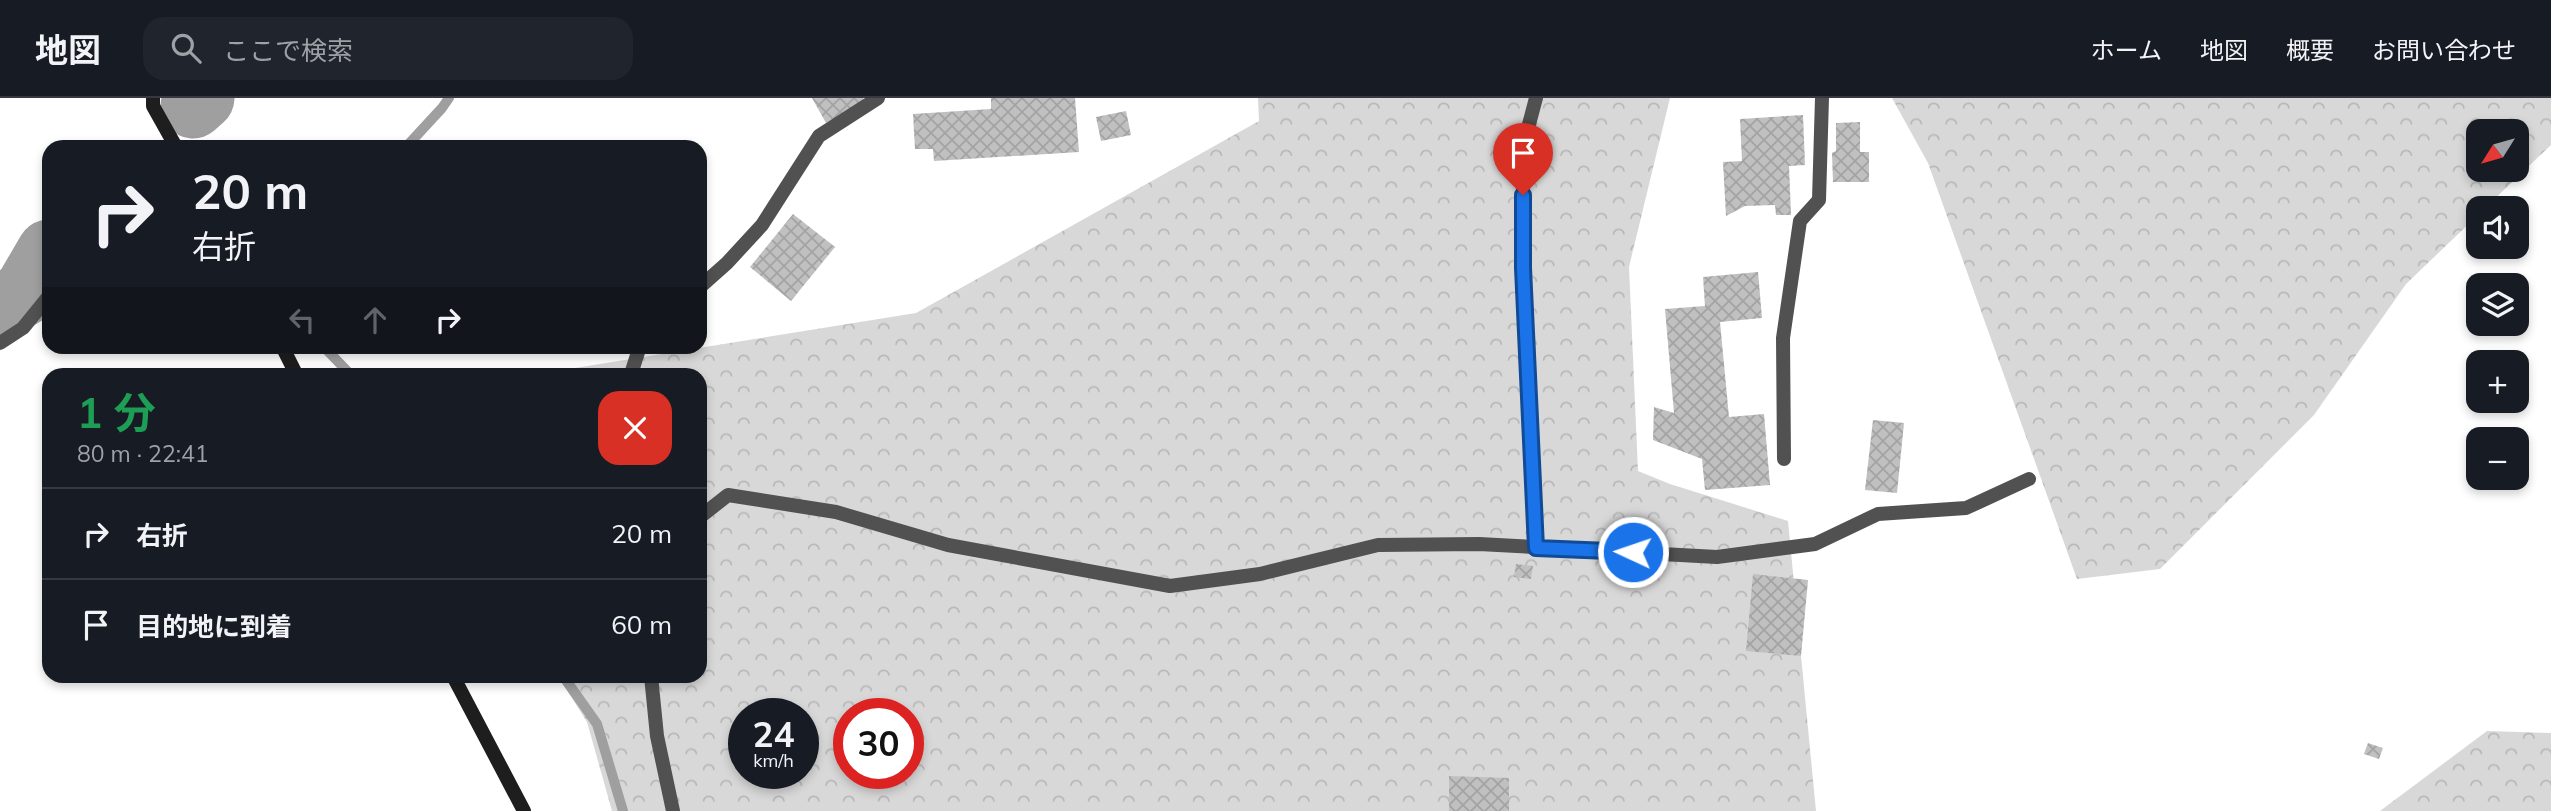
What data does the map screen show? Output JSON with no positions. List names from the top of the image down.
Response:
{
  "north": "bottom left",
  "page": {
    "header": "地図",
    "search": "ここで検索",
    "nav": [
      "ホーム",
      "地図",
      "概要",
      "お問い合わせ"
    ],
    "map_buttons": ["+", "−"],
    "turn": ["20 m", "右折"],
    "heading": ["1 分", "80 m · 22:41"],
    "list": [
      {
        "name": "右折",
        "value": "20 m"
      },
      {
        "name": "目的地に到着",
        "value": "60 m"
      }
    ],
    "speed": "24 km/h",
    "limit": "30"
  }
}
